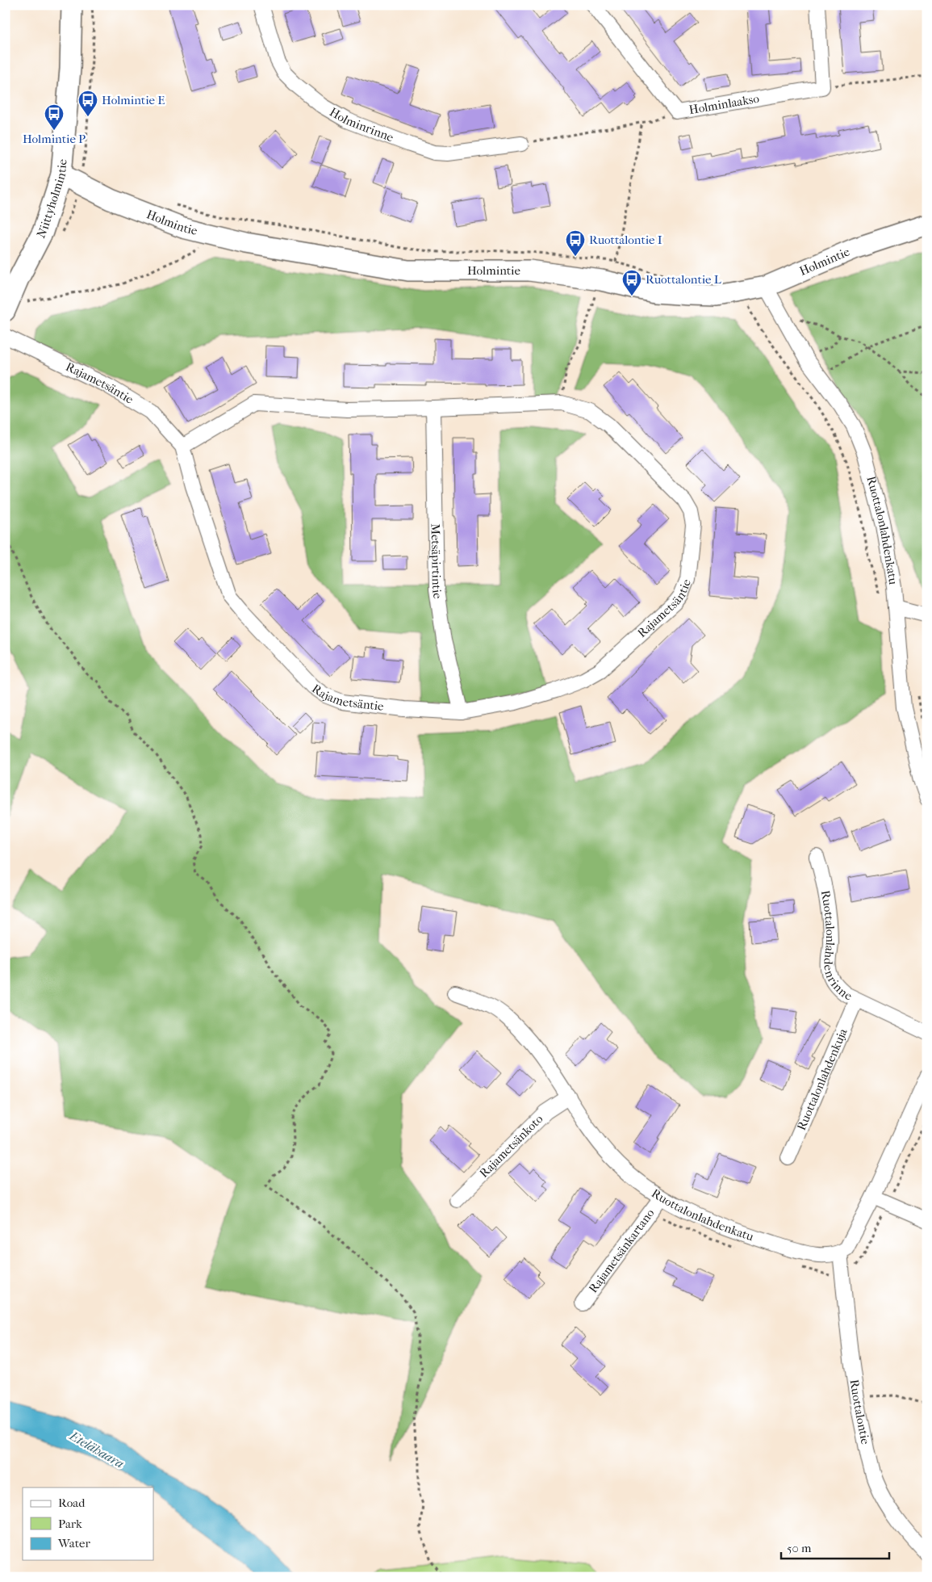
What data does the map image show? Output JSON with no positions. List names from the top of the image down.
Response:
{
  "streets": {
    "street": [
      "Holminlaakso",
      "Holminrinne",
      "Niittyholmintie",
      "Holmintie",
      "Rajametsäntie",
      "Ruottalonlahdenkatu",
      "Metsäpirtintie",
      "Ruottalonlahdenrinne",
      "Ruottalonlahdenkuja",
      "Rajametsänkoto",
      "Rajametsänkartano",
      "Ruottalontie"
    ]
  },
  "crossings": [
    ["Niittyholmintie", "Holmintie"],
    ["Holmintie", "Ruottalonlahdenkatu"],
    ["Rajametsäntie", "Metsäpirtintie"],
    ["Ruottalonlahdenkatu", "Rajametsänkoto"],
    ["Ruottalonlahdenkatu", "Rajametsänkartano"],
    ["Ruottalonlahdenkatu", "Ruottalontie"],
    ["Ruottalonlahdenrinne", "Ruottalonlahdenkuja"]
  ],
  "water": ["Etelähaara"],
  "places": {
    "bus stop": [
      "Holmintie E",
      "Holmintie P",
      "Ruottalontie I",
      "Ruottalontie L"
    ]
  },
  "legend": ["Road", "Park", "Water"],
  "scale_bar": "50 m"
}
